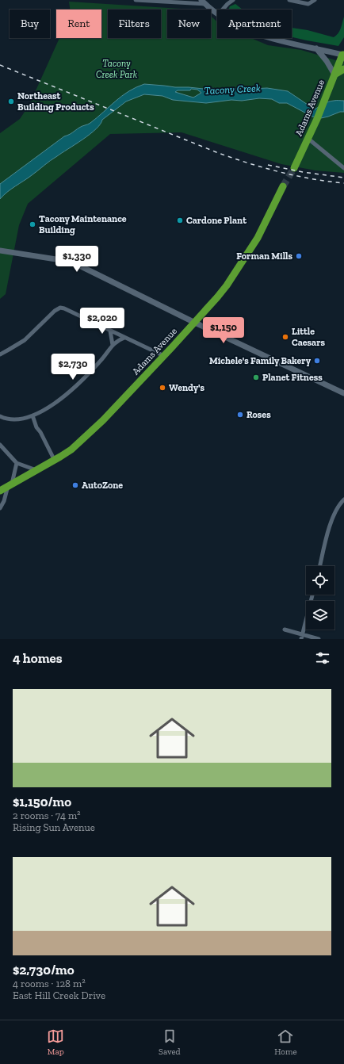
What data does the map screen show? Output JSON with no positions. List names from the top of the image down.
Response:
{
  "streets": {
    "highway": ["Adams Avenue"]
  },
  "water": ["Tacony Creek"],
  "parks": ["Tacony Creek Park"],
  "places": [
    "Northeast Building Products",
    "Cardone Plant",
    "Tacony Maintenance Building",
    "Forman Mills",
    "Little Caesars",
    "Michele's Family Bakery",
    "Planet Fitness",
    "Wendy's",
    "Roses",
    "AutoZone"
  ],
  "page": {
    "chip": [
      "Buy",
      "Rent",
      "Filters",
      "New",
      "Apartment"
    ],
    "price": [
      "$1,330",
      "$2,020",
      "$1,150",
      "$2,730"
    ],
    "heading": "4 homes",
    "list": [
      {
        "name": "$1,150/mo",
        "note": "2 rooms · 74 m² · Rising Sun Avenue"
      },
      {
        "name": "$2,730/mo",
        "note": "4 rooms · 128 m² · East Hill Creek Drive"
      }
    ],
    "tabs": ["Map", "Saved", "Home"]
  }
}
